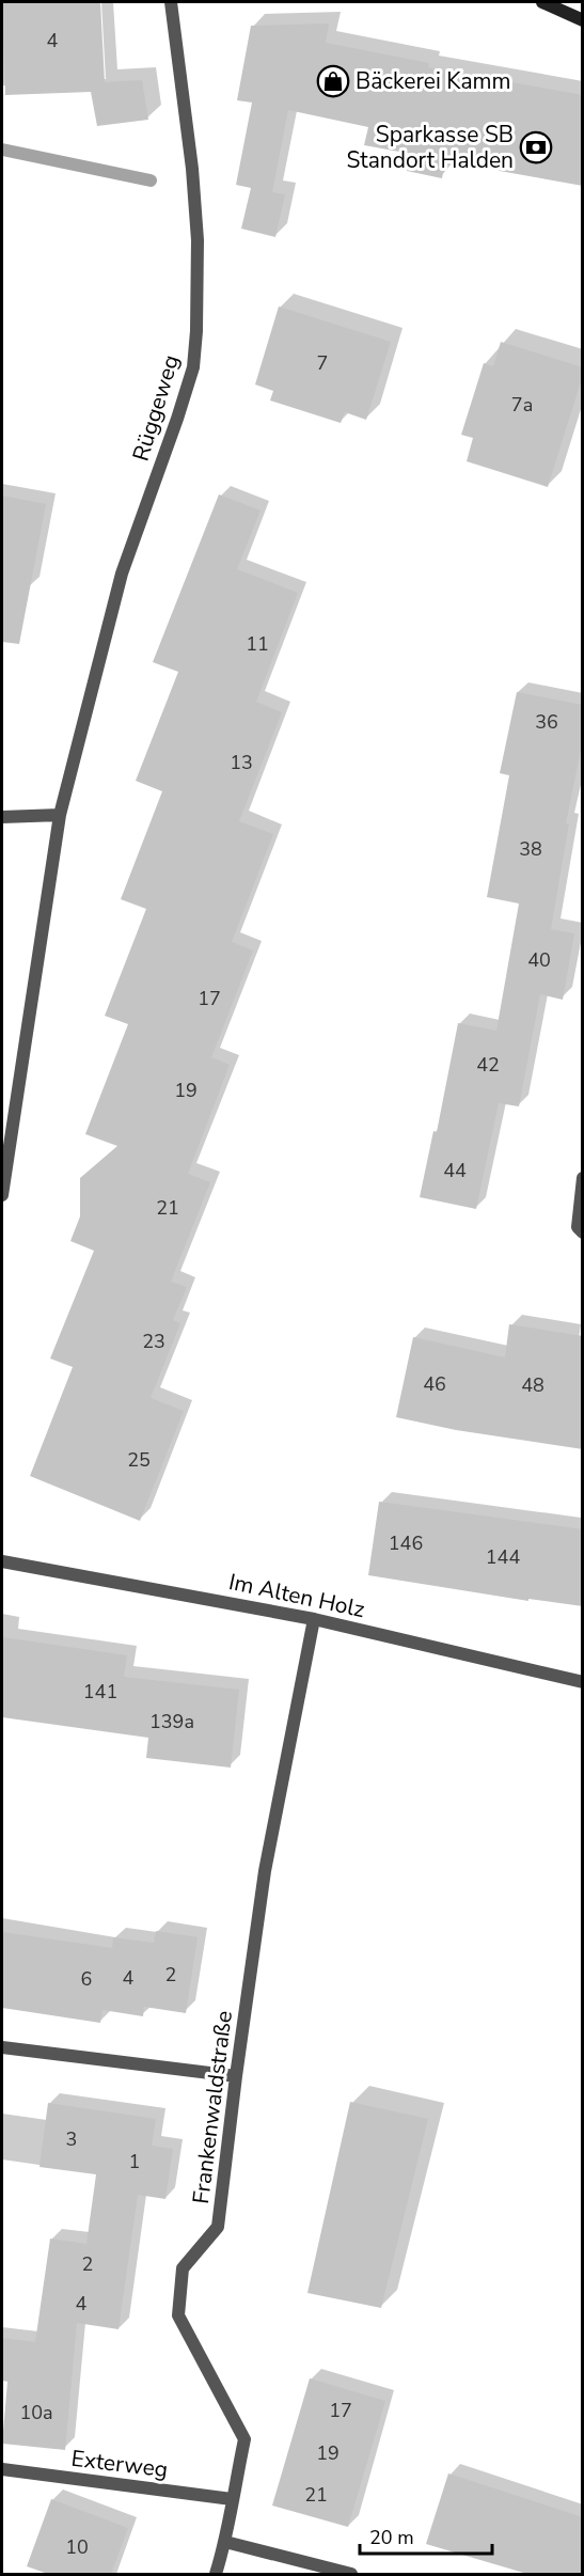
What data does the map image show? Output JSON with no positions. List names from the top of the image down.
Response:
{
  "streets": {
    "street": [
      "Rüggeweg",
      "Im Alten Holz",
      "Frankenwaldstraße",
      "Exterweg"
    ]
  },
  "crossings": [
    ["Im Alten Holz", "Frankenwaldstraße"],
    ["Frankenwaldstraße", "Exterweg"]
  ],
  "places": {
    "shop": ["Bäckerei Kamm"],
    "bank": ["Sparkasse SB Standort Halden"]
  },
  "house_numbers": [
    "4",
    "7",
    "7a",
    "11",
    "36",
    "13",
    "38",
    "40",
    "17",
    "42",
    "19",
    "44",
    "21",
    "23",
    "46",
    "48",
    "25",
    "146",
    "144",
    "141",
    "139a",
    "2",
    "4",
    "6",
    "3",
    "1",
    "2",
    "4",
    "17",
    "10a",
    "19",
    "21",
    "10"
  ],
  "scale_bar": "20 m"
}
